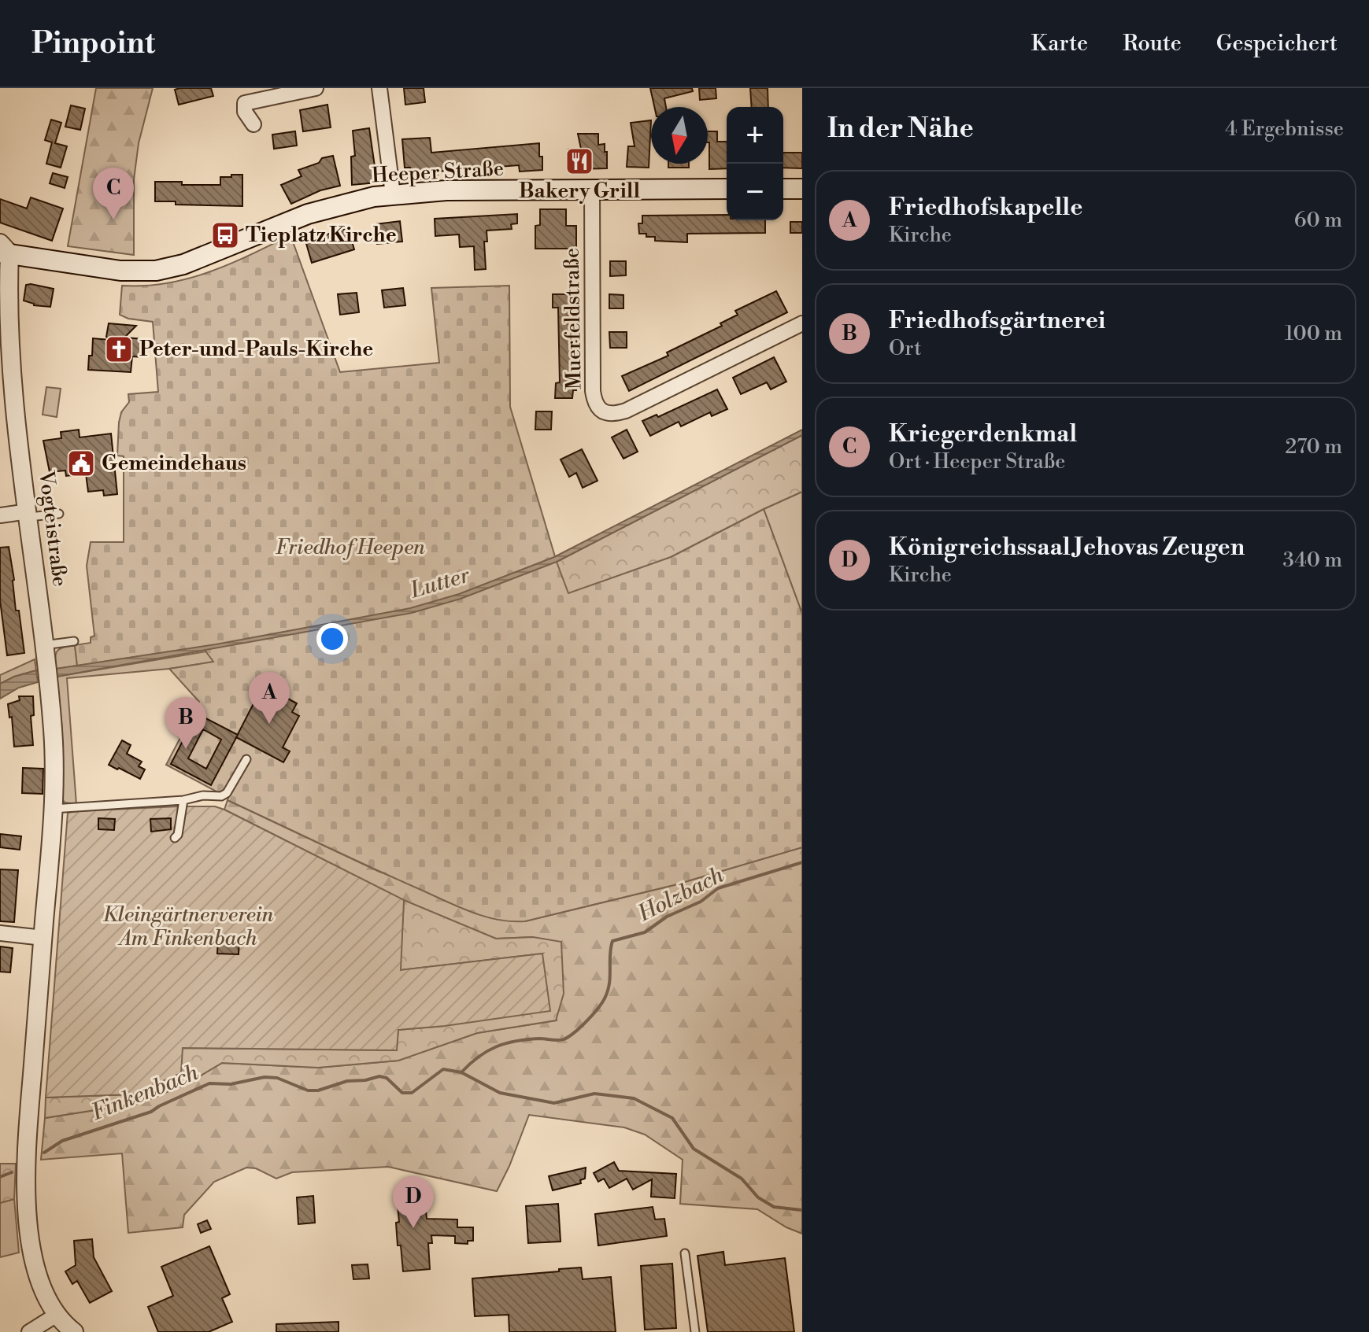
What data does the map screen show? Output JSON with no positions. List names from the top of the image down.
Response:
{
  "streets": {
    "main road": ["Heeper Straße"],
    "street": ["Muerfeldstraße", "Vogteistraße"]
  },
  "crossings": [
    ["Heeper Straße", "Muerfeldstraße"],
    ["Heeper Straße", "Vogteistraße"]
  ],
  "water": ["Lutter", "Holzbach", "Finkenbach"],
  "parks": ["Friedhof Heepen", "Kleingärtnerverein Am Finkenbach"],
  "places": {
    "restaurant": ["Bakery Grill"],
    "bus stop": ["Tieplatz Kirche"],
    "church": ["Peter-und-Pauls-Kirche"],
    "public building": ["Gemeindehaus"]
  },
  "north": "bottom",
  "page": {
    "header": "Pinpoint",
    "nav": ["Karte", "Route", "Gespeichert"],
    "heading": ["In der Nähe", "4 Ergebnisse"],
    "map_buttons": ["+", "−"],
    "pins": [
      "C",
      "A",
      "B",
      "D"
    ],
    "list": [
      {
        "mark": "A",
        "name": "Friedhofskapelle",
        "note": "Kirche",
        "value": "60 m"
      },
      {
        "mark": "B",
        "name": "Friedhofsgärtnerei",
        "note": "Ort",
        "value": "100 m"
      },
      {
        "mark": "C",
        "name": "Kriegerdenkmal",
        "note": "Ort · Heeper Straße",
        "value": "270 m"
      },
      {
        "mark": "D",
        "name": "Königreichssaal Jehovas Zeugen",
        "note": "Kirche",
        "value": "340 m"
      }
    ]
  }
}
